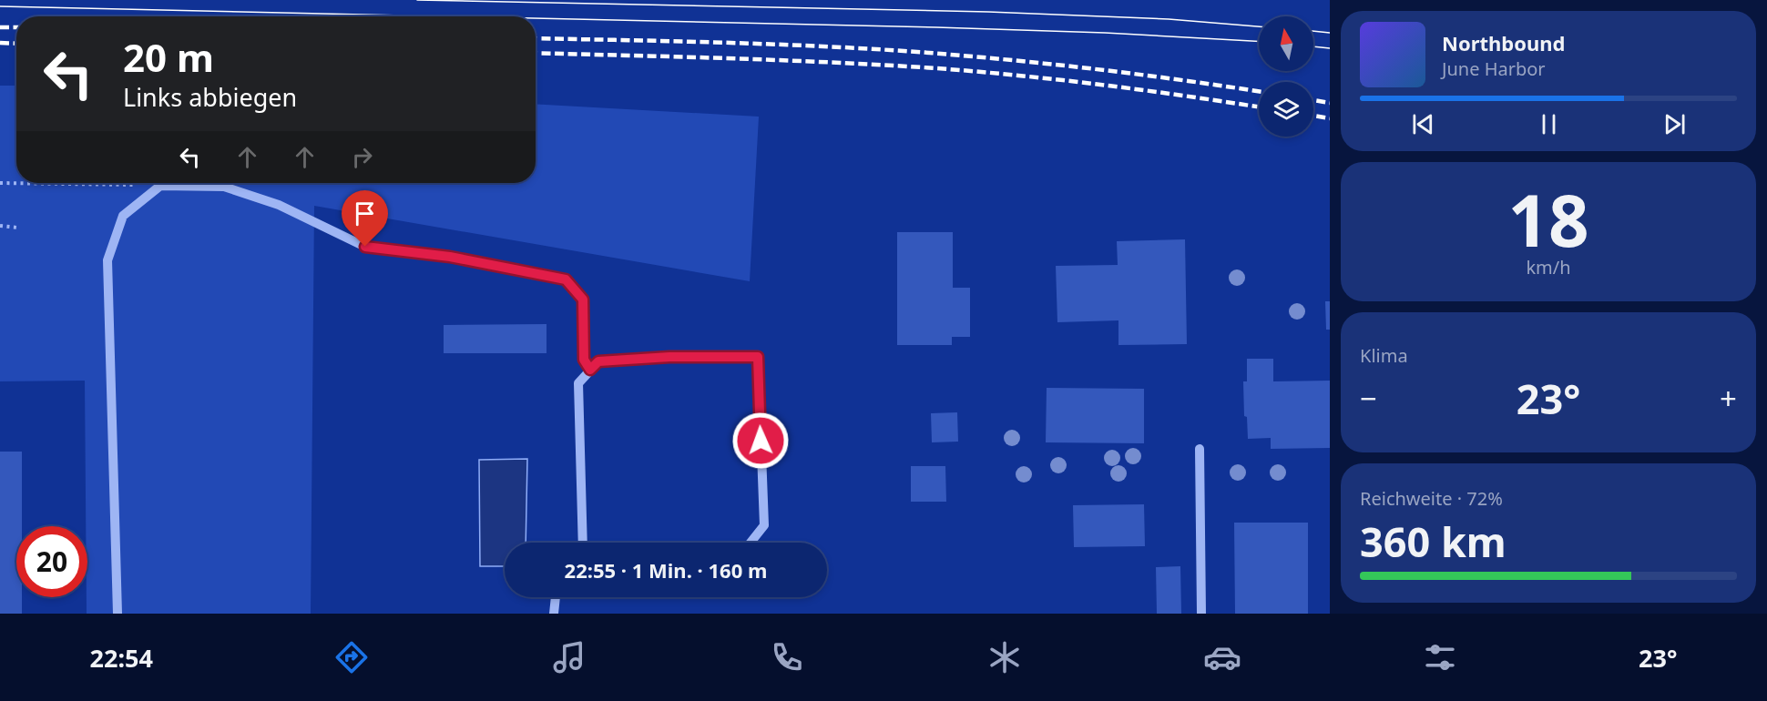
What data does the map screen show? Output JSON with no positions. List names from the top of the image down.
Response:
{
  "north": "top",
  "page": {
    "turn": ["20 m", "Links abbiegen"],
    "song": ["Northbound", "June Harbor"],
    "tile": [
      ["18", "km/h"],
      "Klima",
      ["Reichweite · 72%", "360 km"]
    ],
    "heat": ["−", "23°", "+"],
    "limit": "20",
    "trip": "22:55 · 1 Min. · 160 m",
    "tabs": ["22:54", "23°"]
  }
}
